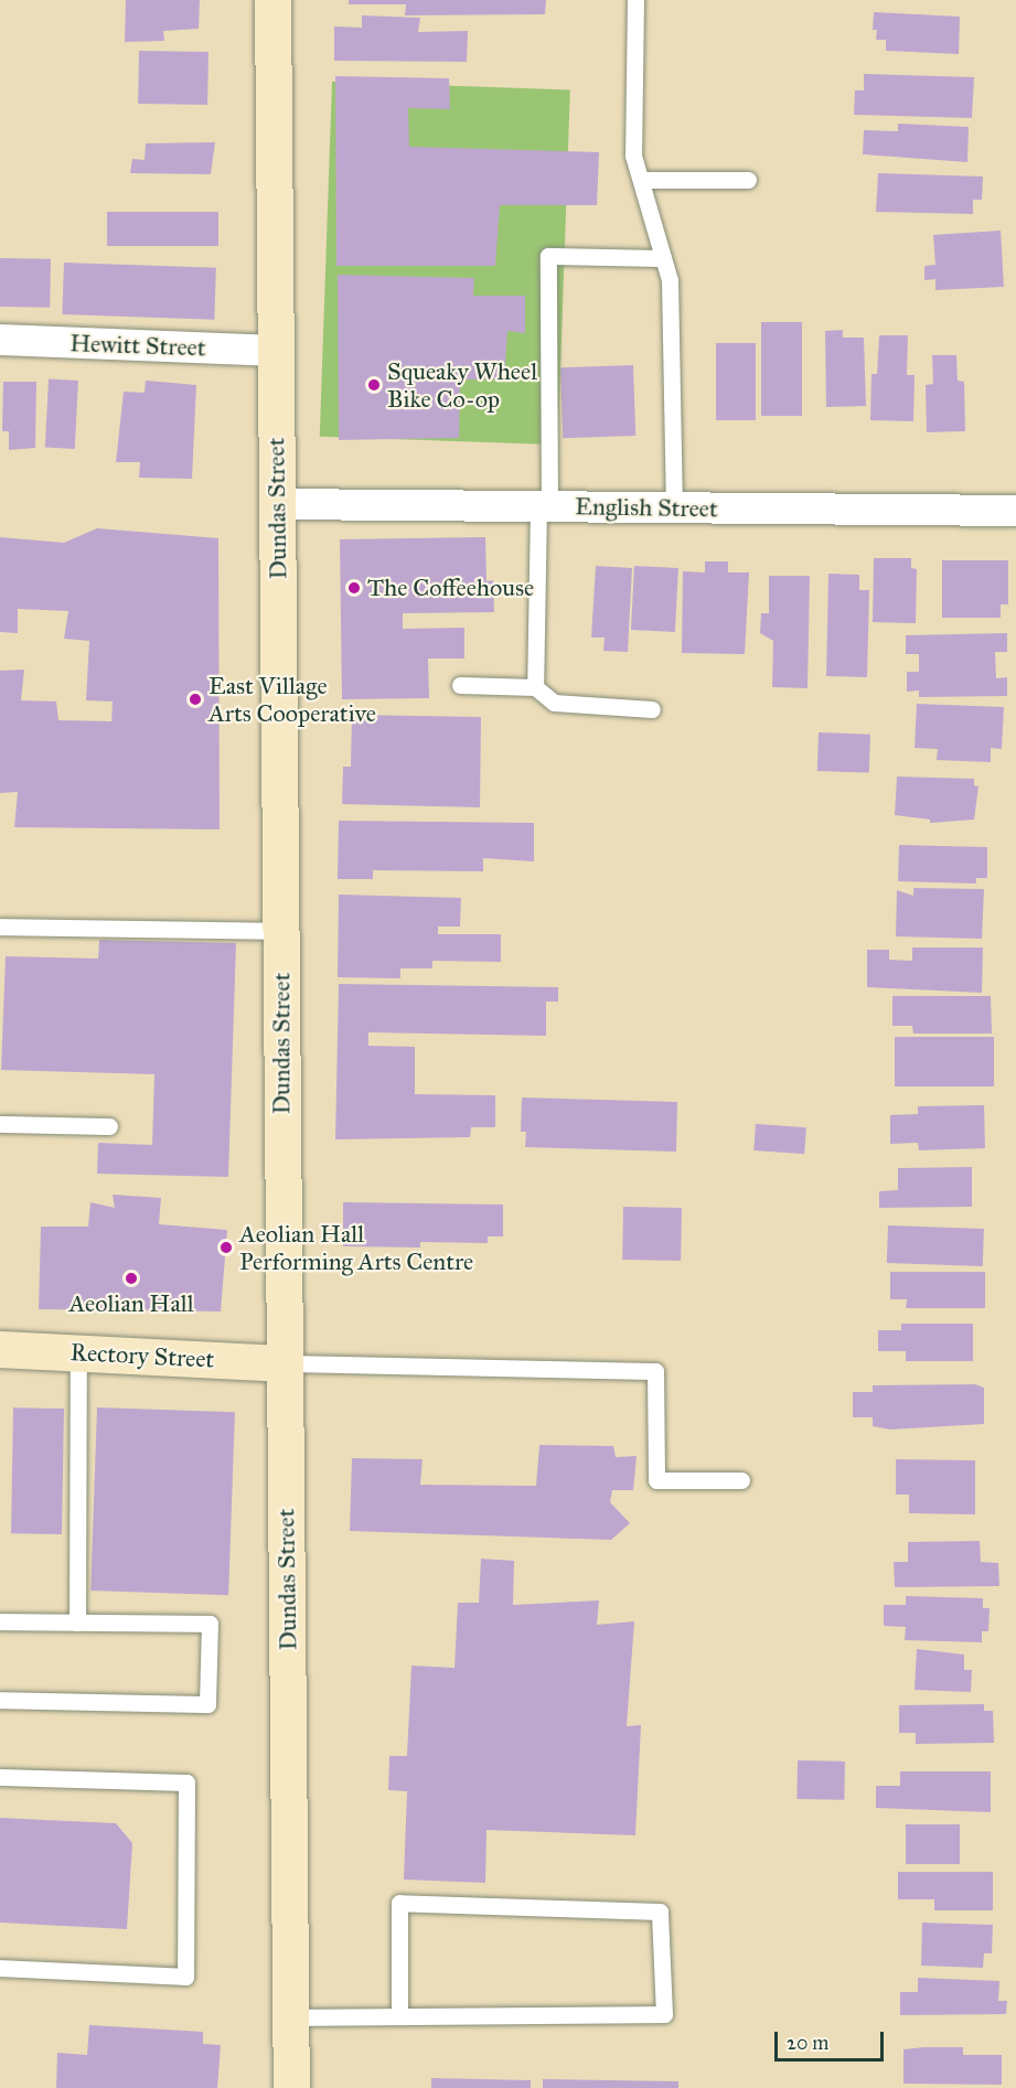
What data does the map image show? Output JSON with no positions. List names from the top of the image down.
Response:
{
  "streets": {
    "main road": ["Dundas Street", "Rectory Street"],
    "street": ["Hewitt Street", "English Street"]
  },
  "crossings": [
    ["Hewitt Street", "Dundas Street"],
    ["English Street", "Dundas Street"],
    ["Dundas Street", "Rectory Street"]
  ],
  "places": [
    "Squeaky Wheel Bike Co-op",
    "The Coffeehouse",
    "East Village Arts Cooperative",
    "Aeolian Hall Performing Arts Centre",
    "Aeolian Hall"
  ],
  "scale_bar": "20 m"
}
